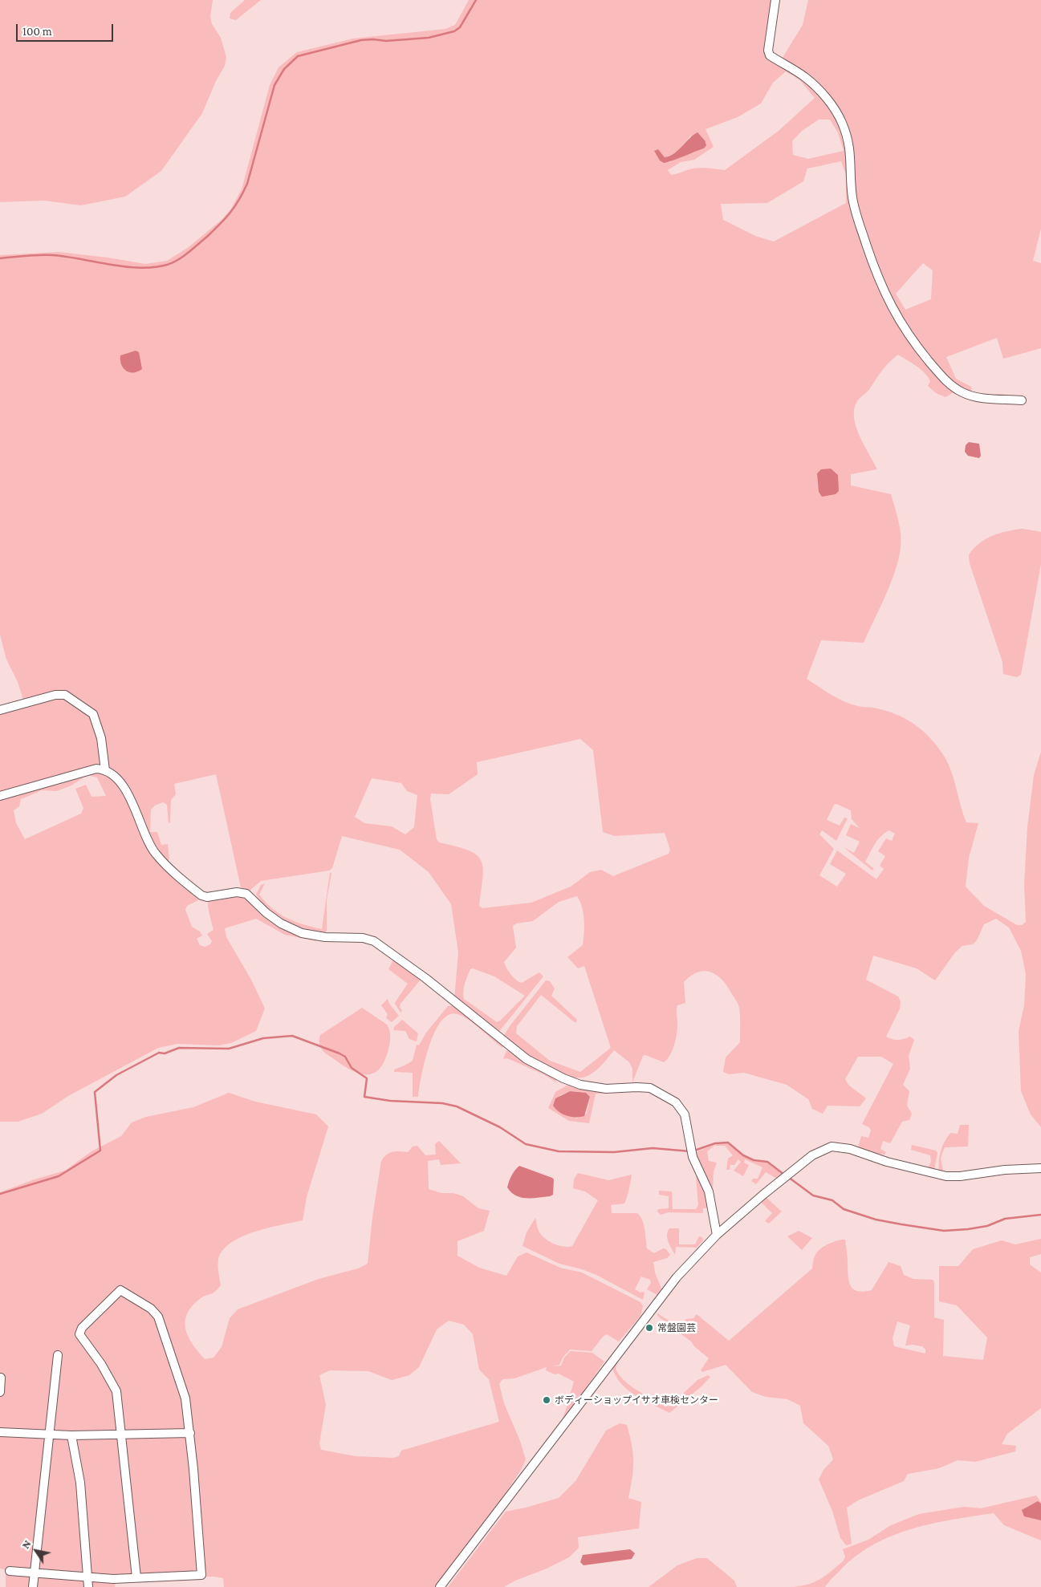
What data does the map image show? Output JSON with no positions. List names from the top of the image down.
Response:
{
  "places": ["常盤園芸", "ボディーショップイサオ車検センター"],
  "scale_bar": "100 m",
  "north": "top left"
}
